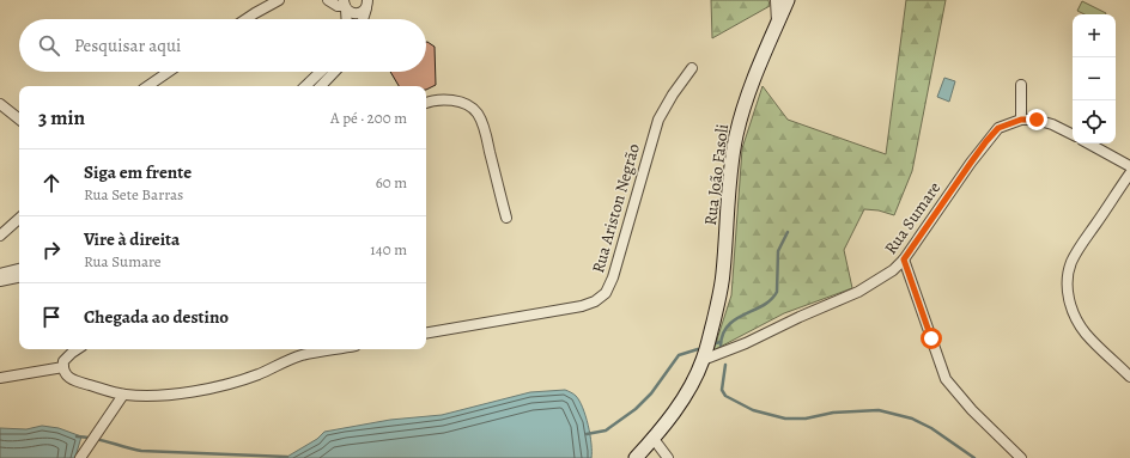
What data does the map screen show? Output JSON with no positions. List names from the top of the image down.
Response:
{
  "streets": {
    "main road": ["Rua João Fasoli"],
    "street": ["Rua Ariston Negrão", "Rua Sumare"]
  },
  "crossings": [
    ["Rua João Fasoli", "Rua Sumare"]
  ],
  "page": {
    "map_buttons": ["+", "−"],
    "search": "Pesquisar aqui",
    "heading": ["3 min", "A pé · 200 m"],
    "list": [
      ["Siga em frente", "Rua Sete Barras", "60 m"],
      ["Vire à direita", "Rua Sumare", "140 m"],
      "Chegada ao destino"
    ]
  }
}
